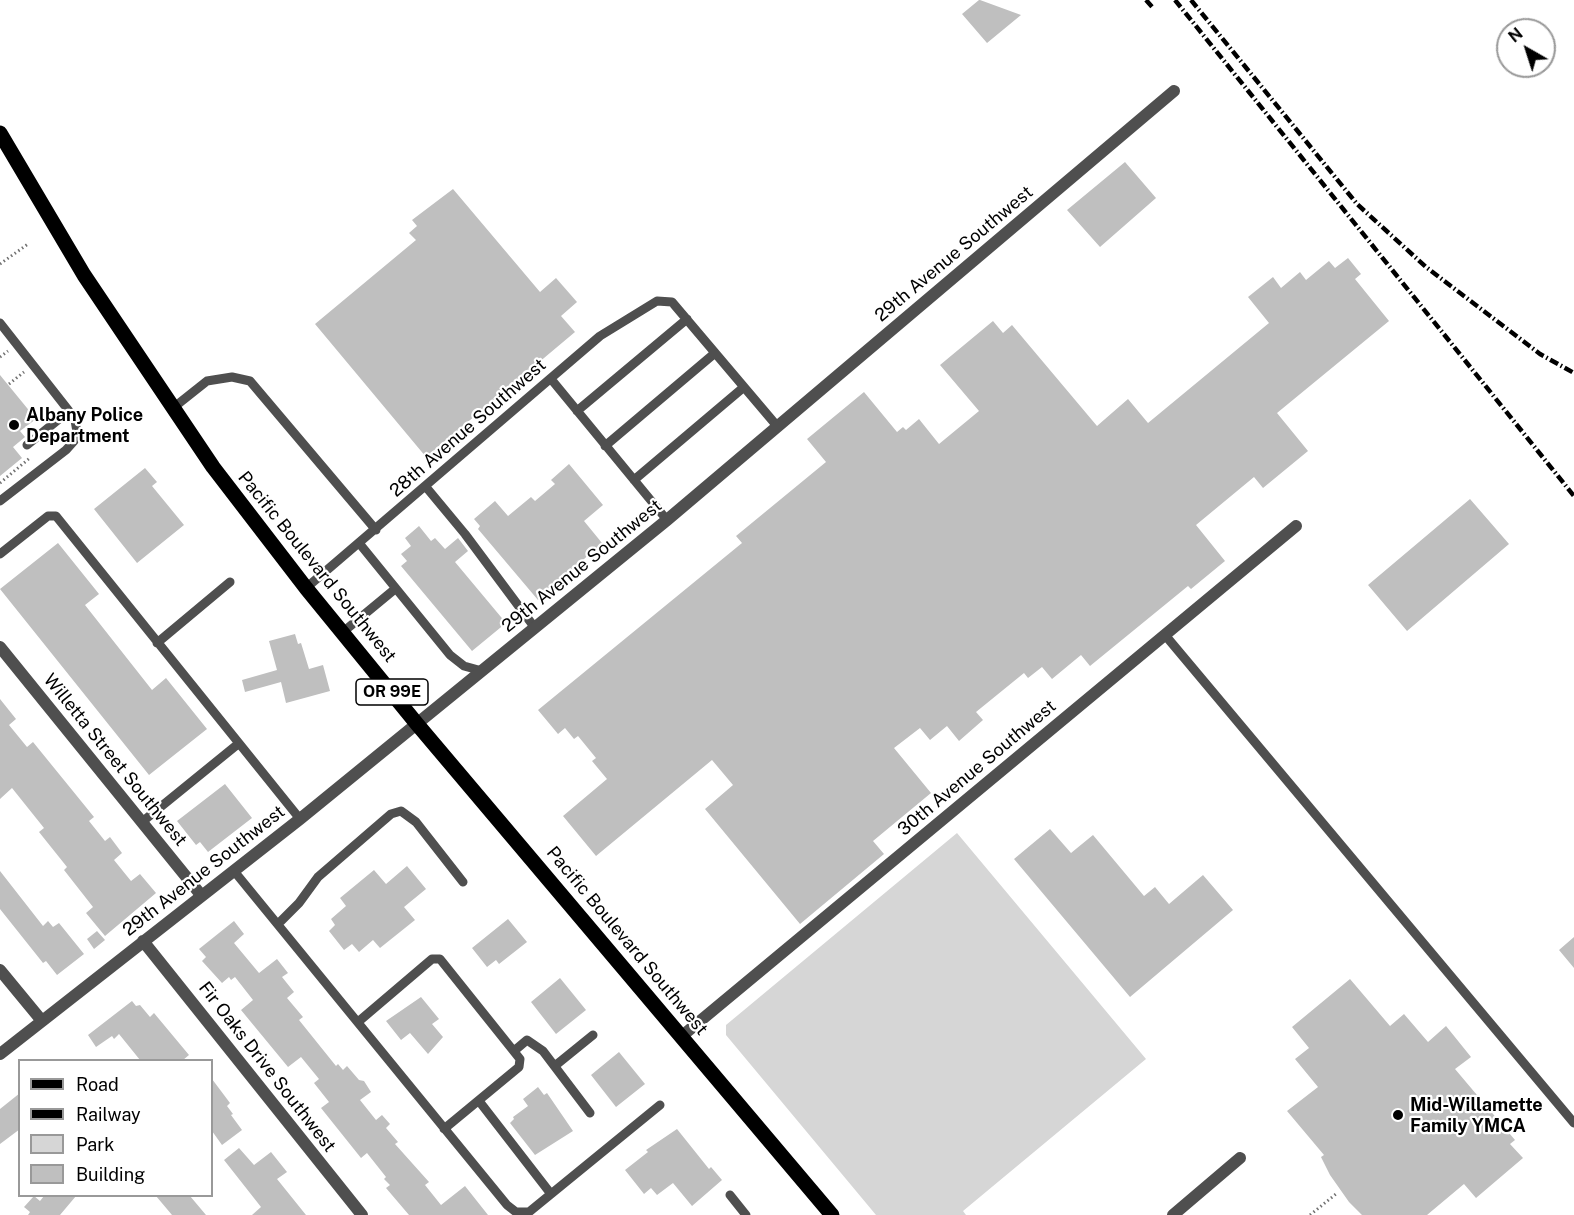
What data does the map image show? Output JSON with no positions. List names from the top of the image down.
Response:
{
  "streets": {
    "main road": ["Pacific Boulevard Southwest", "OR 99E"],
    "street": [
      "29th Avenue Southwest",
      "Willetta Street Southwest",
      "30th Avenue Southwest",
      "Fir Oaks Drive Southwest"
    ],
    "lane": ["28th Avenue Southwest"]
  },
  "crossings": [
    ["29th Avenue Southwest", "Pacific Boulevard Southwest"],
    ["29th Avenue Southwest", "Willetta Street Southwest"],
    ["29th Avenue Southwest", "Fir Oaks Drive Southwest"],
    ["28th Avenue Southwest", "Pacific Boulevard Southwest"],
    ["Pacific Boulevard Southwest", "30th Avenue Southwest"]
  ],
  "places": ["Albany Police Department", "Mid-Willamette Family YMCA"],
  "legend": [
    "Road",
    "Railway",
    "Park",
    "Building"
  ],
  "north": "top left"
}
